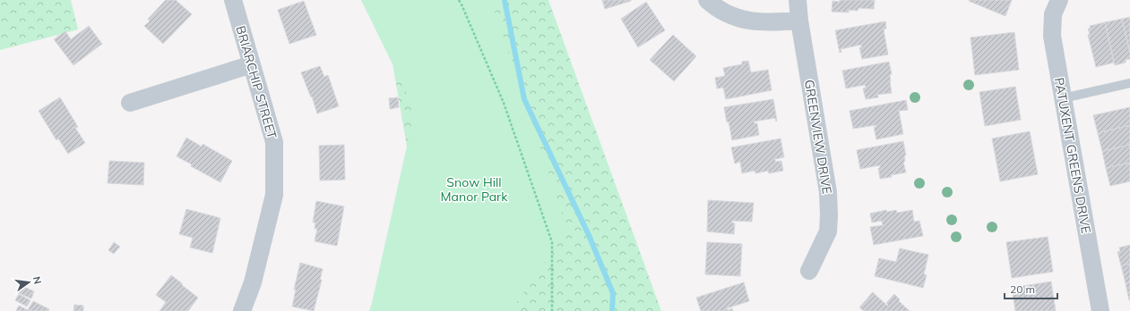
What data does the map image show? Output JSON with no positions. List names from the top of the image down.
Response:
{
  "streets": {
    "street": ["BRIARCHIP STREET", "GREENVIEW DRIVE", "PATUXENT GREENS DRIVE"]
  },
  "parks": ["Snow Hill Manor Park"],
  "scale_bar": "20 m",
  "north": "right"
}
